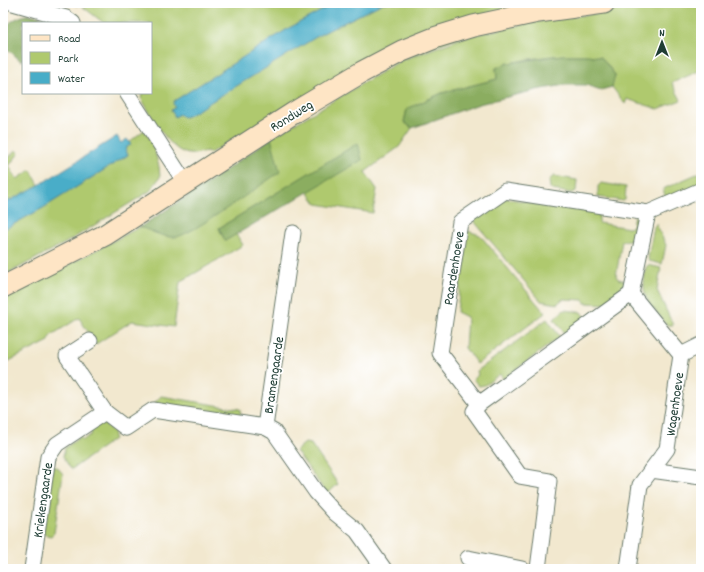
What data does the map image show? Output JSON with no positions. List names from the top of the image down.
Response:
{
  "streets": {
    "main road": ["Rondweg"],
    "street": [
      "Paardenhoeve",
      "Bramengaarde",
      "Wagenhoeve",
      "Kriekengaarde"
    ]
  },
  "legend": ["Road", "Park", "Water"],
  "north": "top"
}
